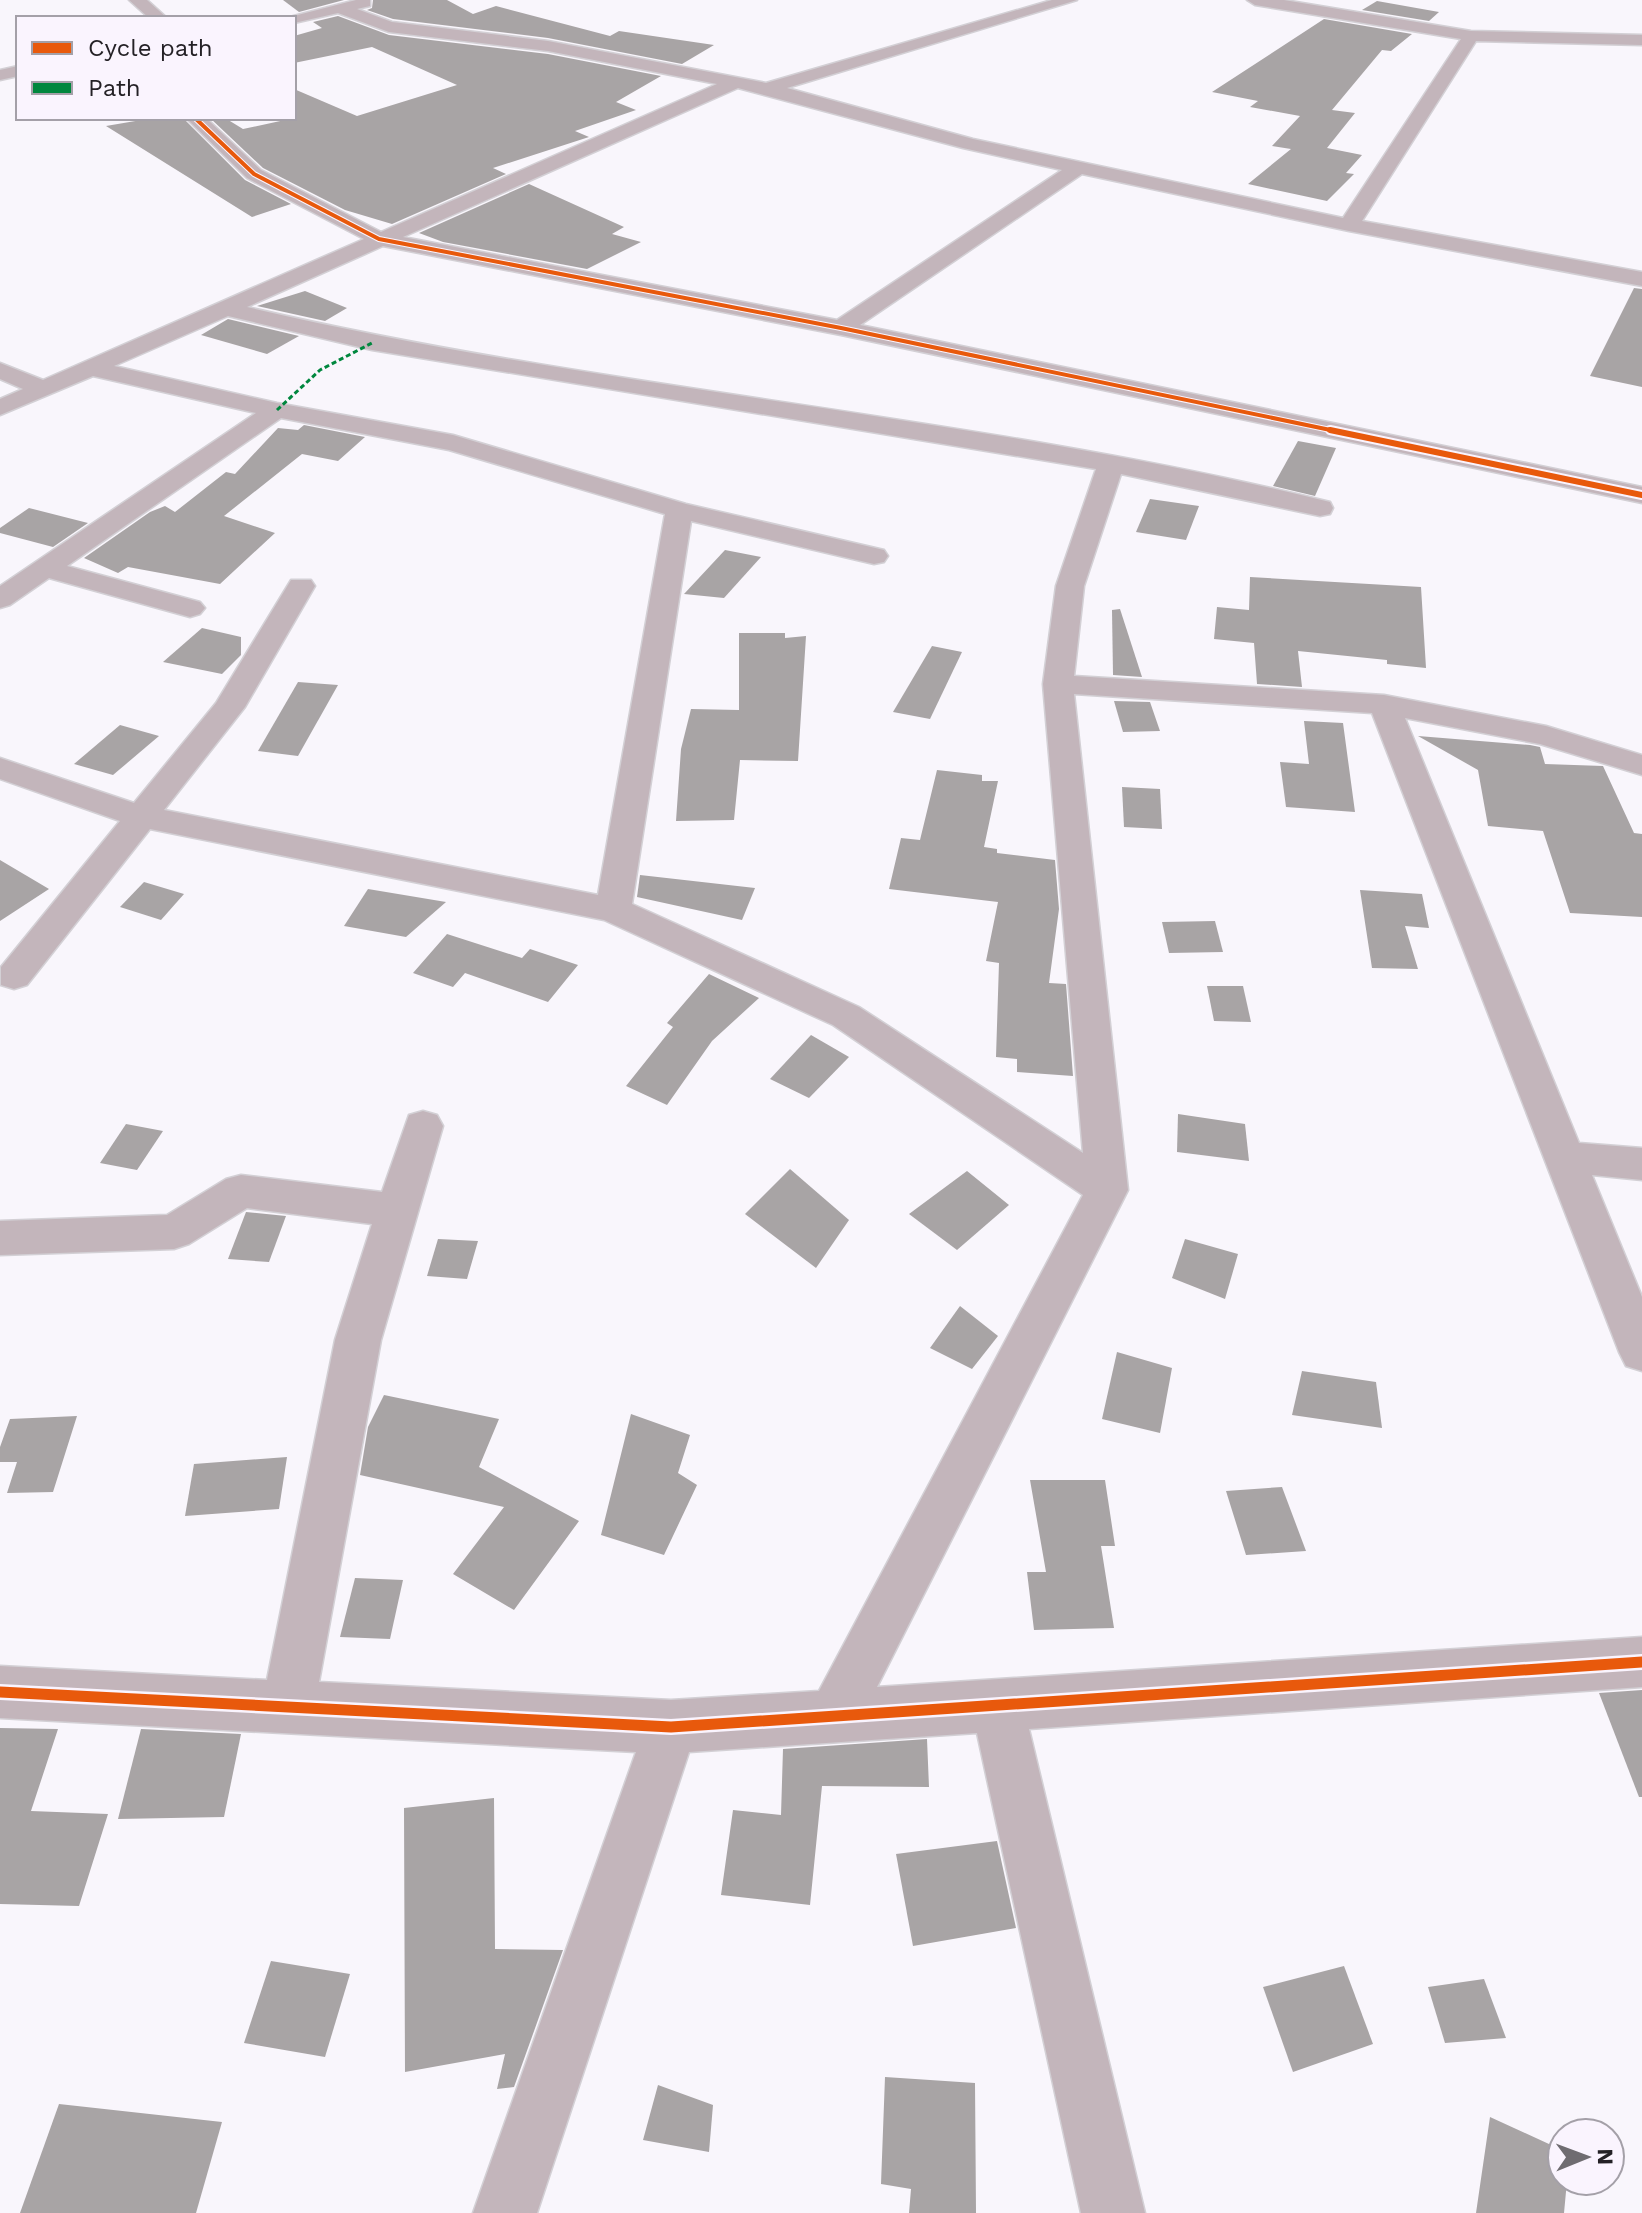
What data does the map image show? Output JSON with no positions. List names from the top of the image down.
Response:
{
  "legend": ["Cycle path", "Path"],
  "north": "right"
}
